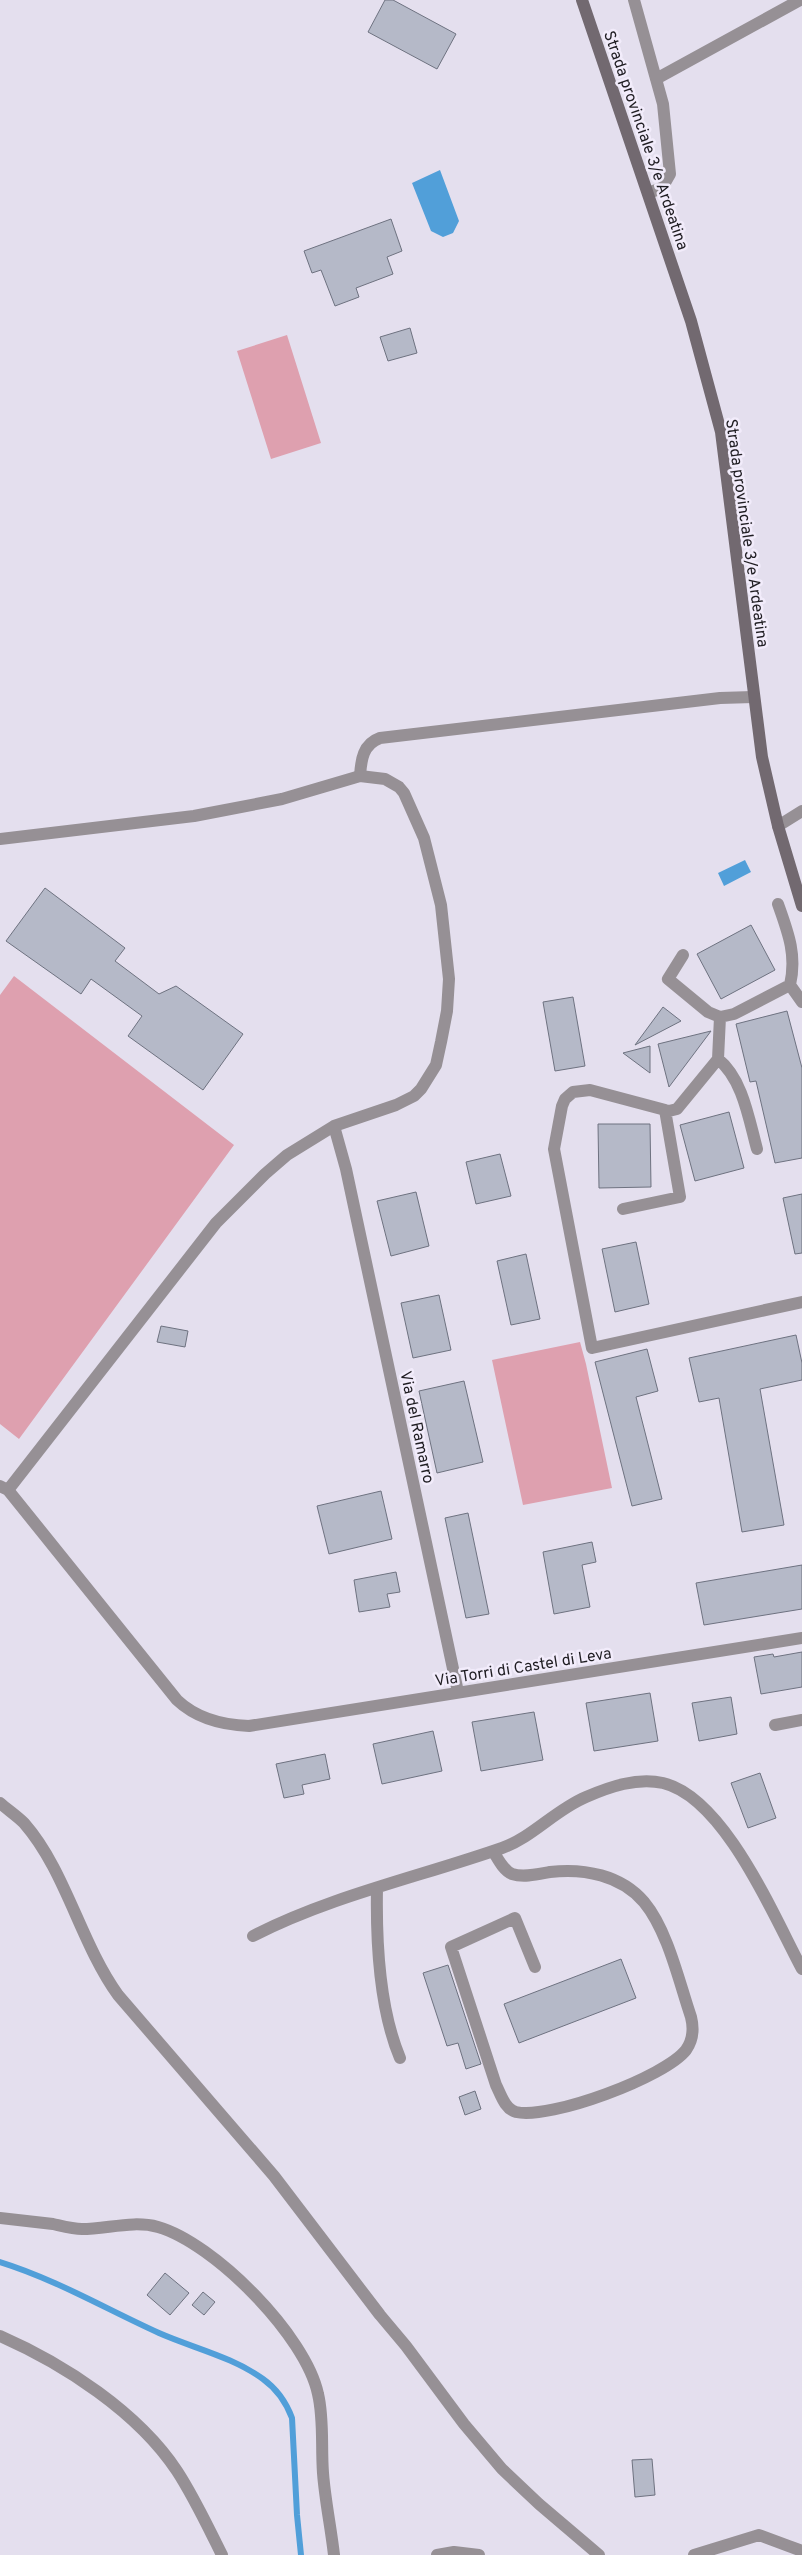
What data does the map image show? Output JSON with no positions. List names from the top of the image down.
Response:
{
  "streets": {
    "main road": ["Strada provinciale 3/e Ardeatina"],
    "street": ["Via del Ramarro", "Via Torri di Castel di Leva"]
  },
  "crossings": [
    ["Via del Ramarro", "Via Torri di Castel di Leva"]
  ]
}
